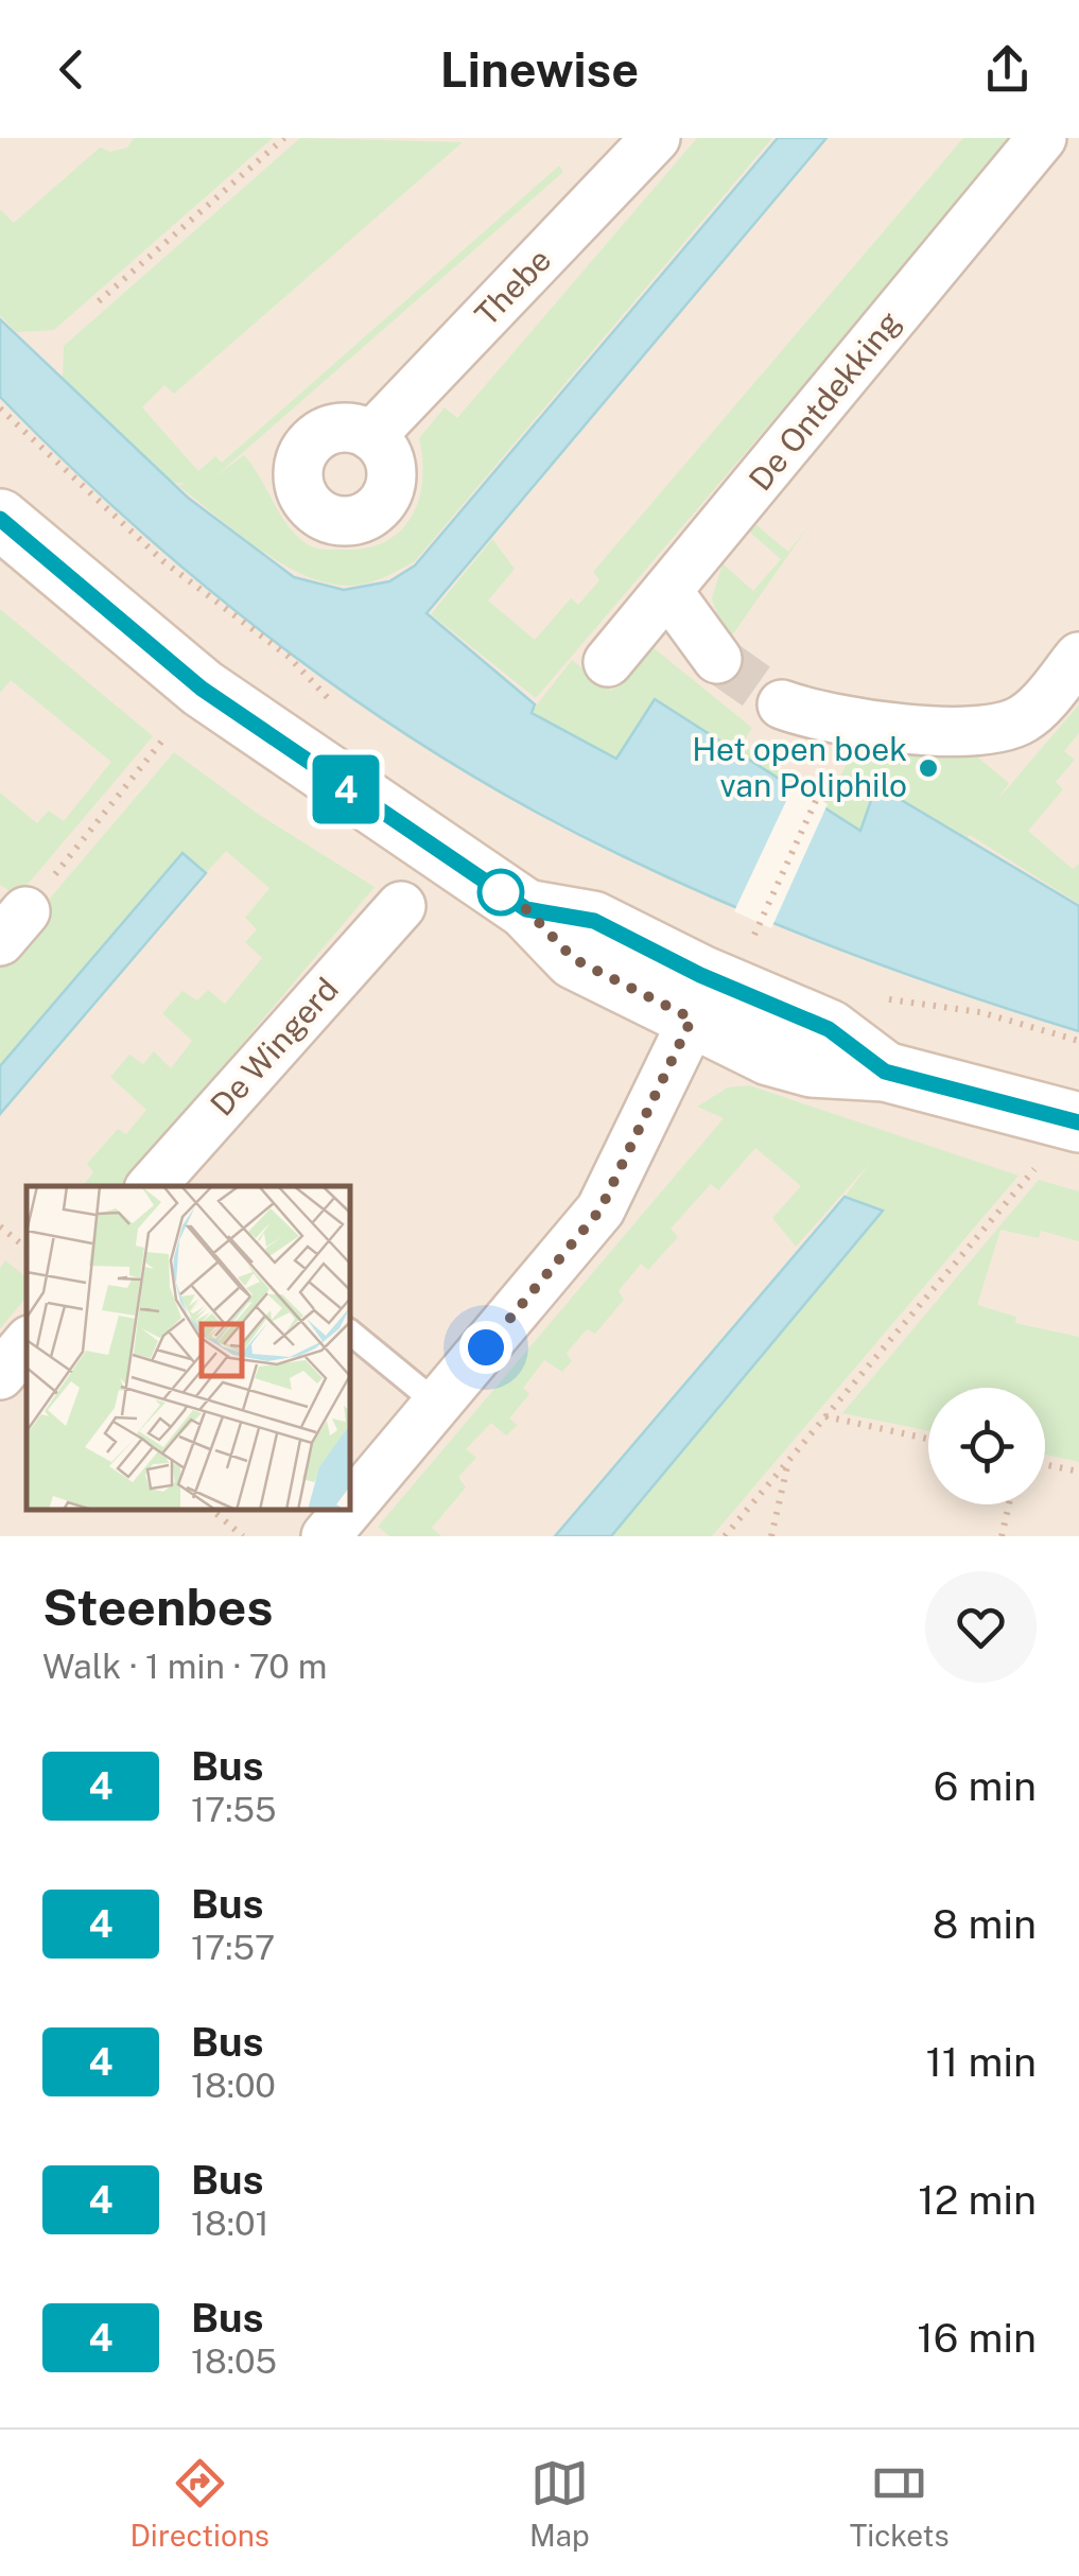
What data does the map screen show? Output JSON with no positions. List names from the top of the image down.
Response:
{
  "streets": {
    "street": ["Thebe", "De Ontdekking", "De Wingerd"]
  },
  "places": ["Het open boek van Poliphilo"],
  "lines": ["bus line 4"],
  "page": {
    "header": "Linewise",
    "on_map": "4",
    "heading": ["Steenbes", "Walk · 1 min · 70 m"],
    "list": [
      {
        "mark": "4",
        "name": "Bus",
        "note": "17:55",
        "value": "6 min"
      },
      {
        "mark": "4",
        "name": "Bus",
        "note": "17:57",
        "value": "8 min"
      },
      {
        "mark": "4",
        "name": "Bus",
        "note": "18:00",
        "value": "11 min"
      },
      {
        "mark": "4",
        "name": "Bus",
        "note": "18:01",
        "value": "12 min"
      },
      {
        "mark": "4",
        "name": "Bus",
        "note": "18:05",
        "value": "16 min"
      }
    ],
    "tabs": ["Directions", "Map", "Tickets"]
  }
}
